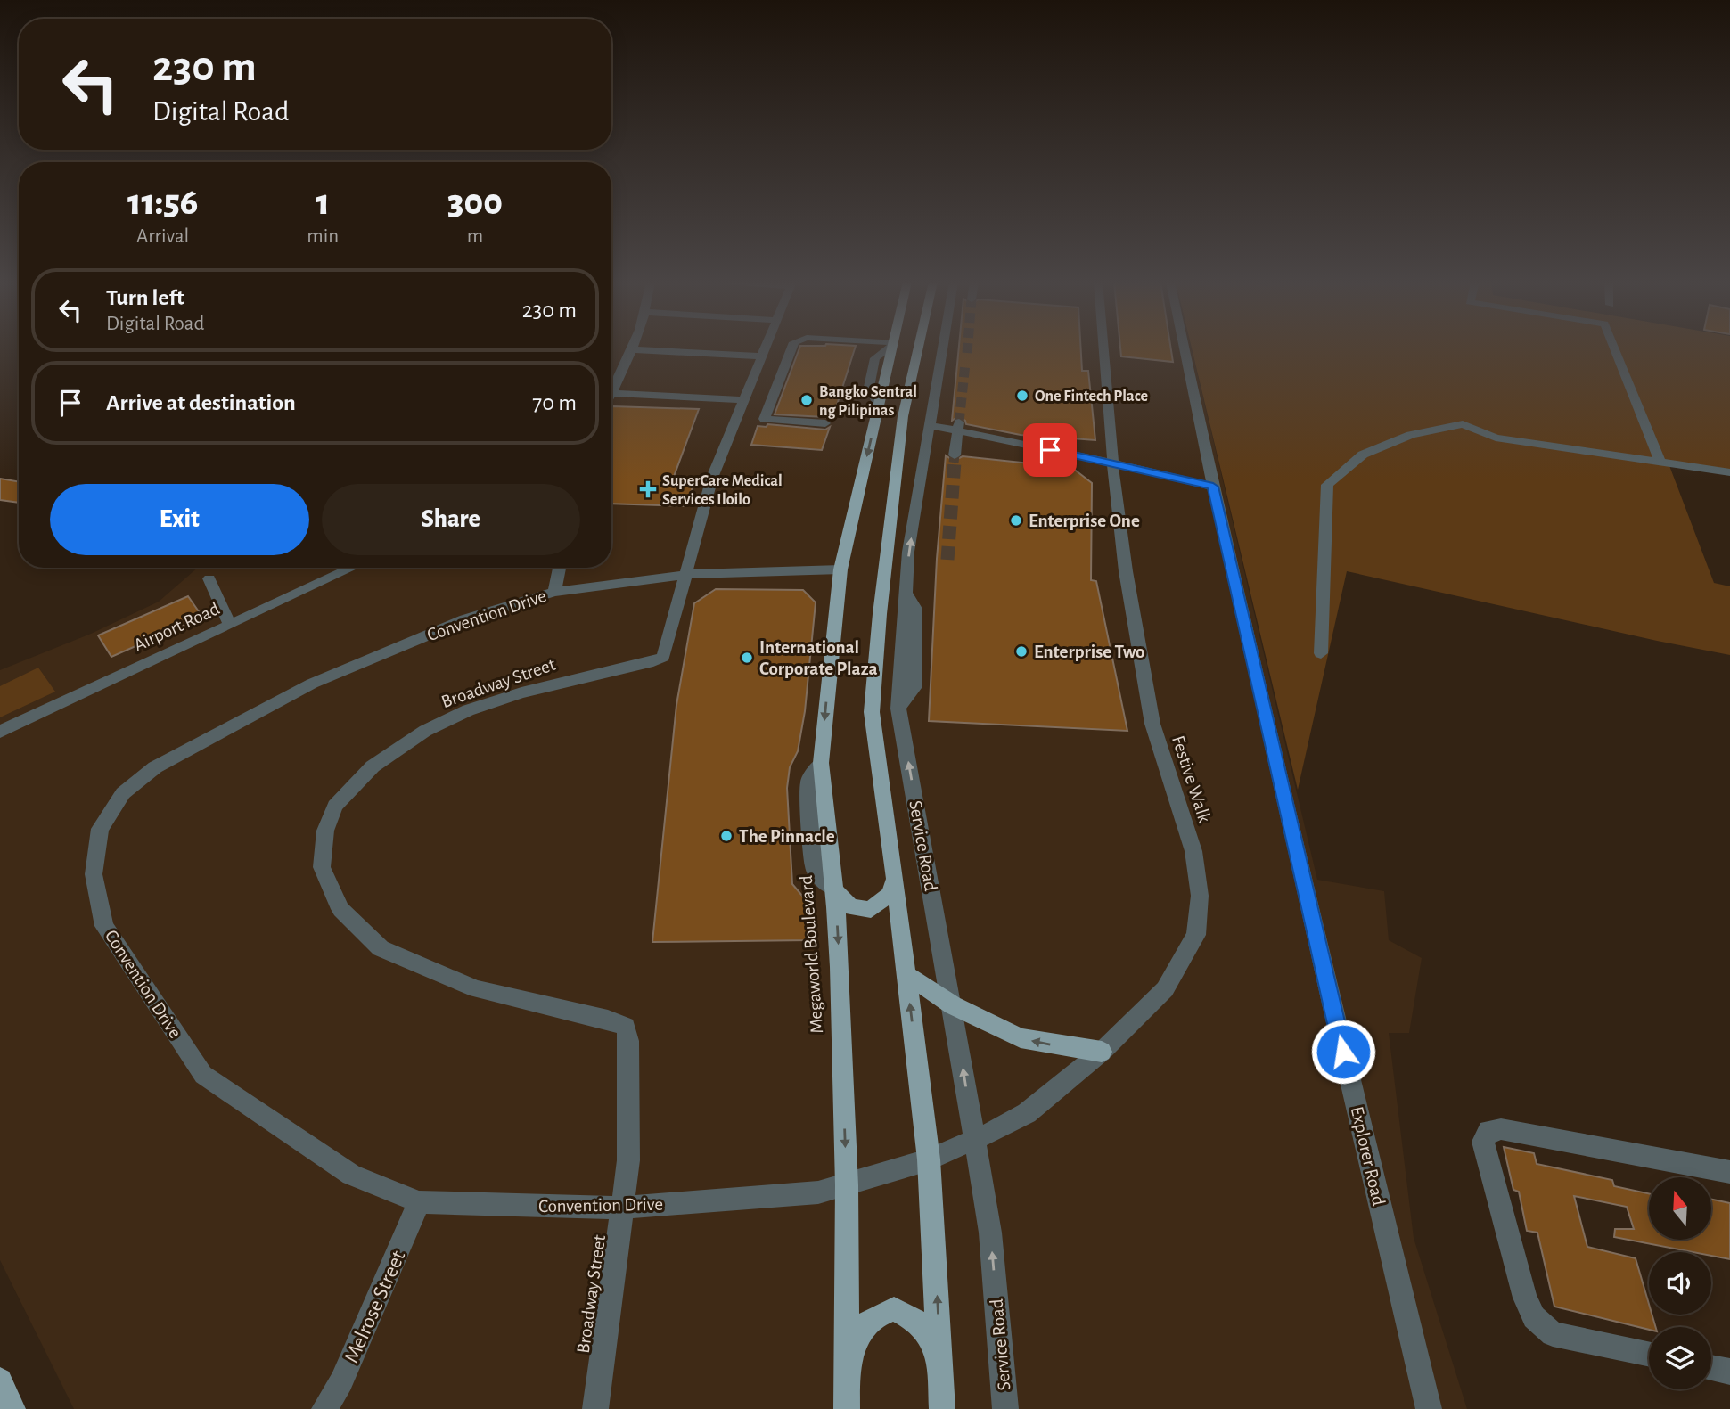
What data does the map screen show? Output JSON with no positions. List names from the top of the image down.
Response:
{
  "streets": {
    "main road": ["Megaworld Boulevard"],
    "street": [
      "Convention Drive",
      "Airport Road",
      "Broadway Street",
      "Festive Walk",
      "Service Road",
      "Explorer Road",
      "Melrose Street"
    ]
  },
  "crossings": [
    ["Convention Drive", "Broadway Street"],
    ["Convention Drive", "Festive Walk"],
    ["Convention Drive", "Megaworld Boulevard"],
    ["Convention Drive", "Melrose Street"],
    ["Festive Walk", "Service Road"]
  ],
  "one_way": ["Service Road"],
  "places": {
    "other": [
      "One Fintech Place",
      "Bangko Sentral ng Pilipinas",
      "Enterprise One",
      "Enterprise Two",
      "International Corporate Plaza",
      "The Pinnacle"
    ],
    "health": ["SuperCare Medical Services Iloilo"]
  },
  "north": "top",
  "page": {
    "turn": ["230 m", "Digital Road"],
    "eta": [
      "11:56",
      "Arrival",
      "1",
      "min",
      "300",
      "m"
    ],
    "list": [
      {
        "name": "Turn left",
        "note": "Digital Road",
        "value": "230 m"
      },
      {
        "name": "Arrive at destination",
        "value": "70 m"
      }
    ],
    "buttons": ["Exit", "Share"]
  }
}
